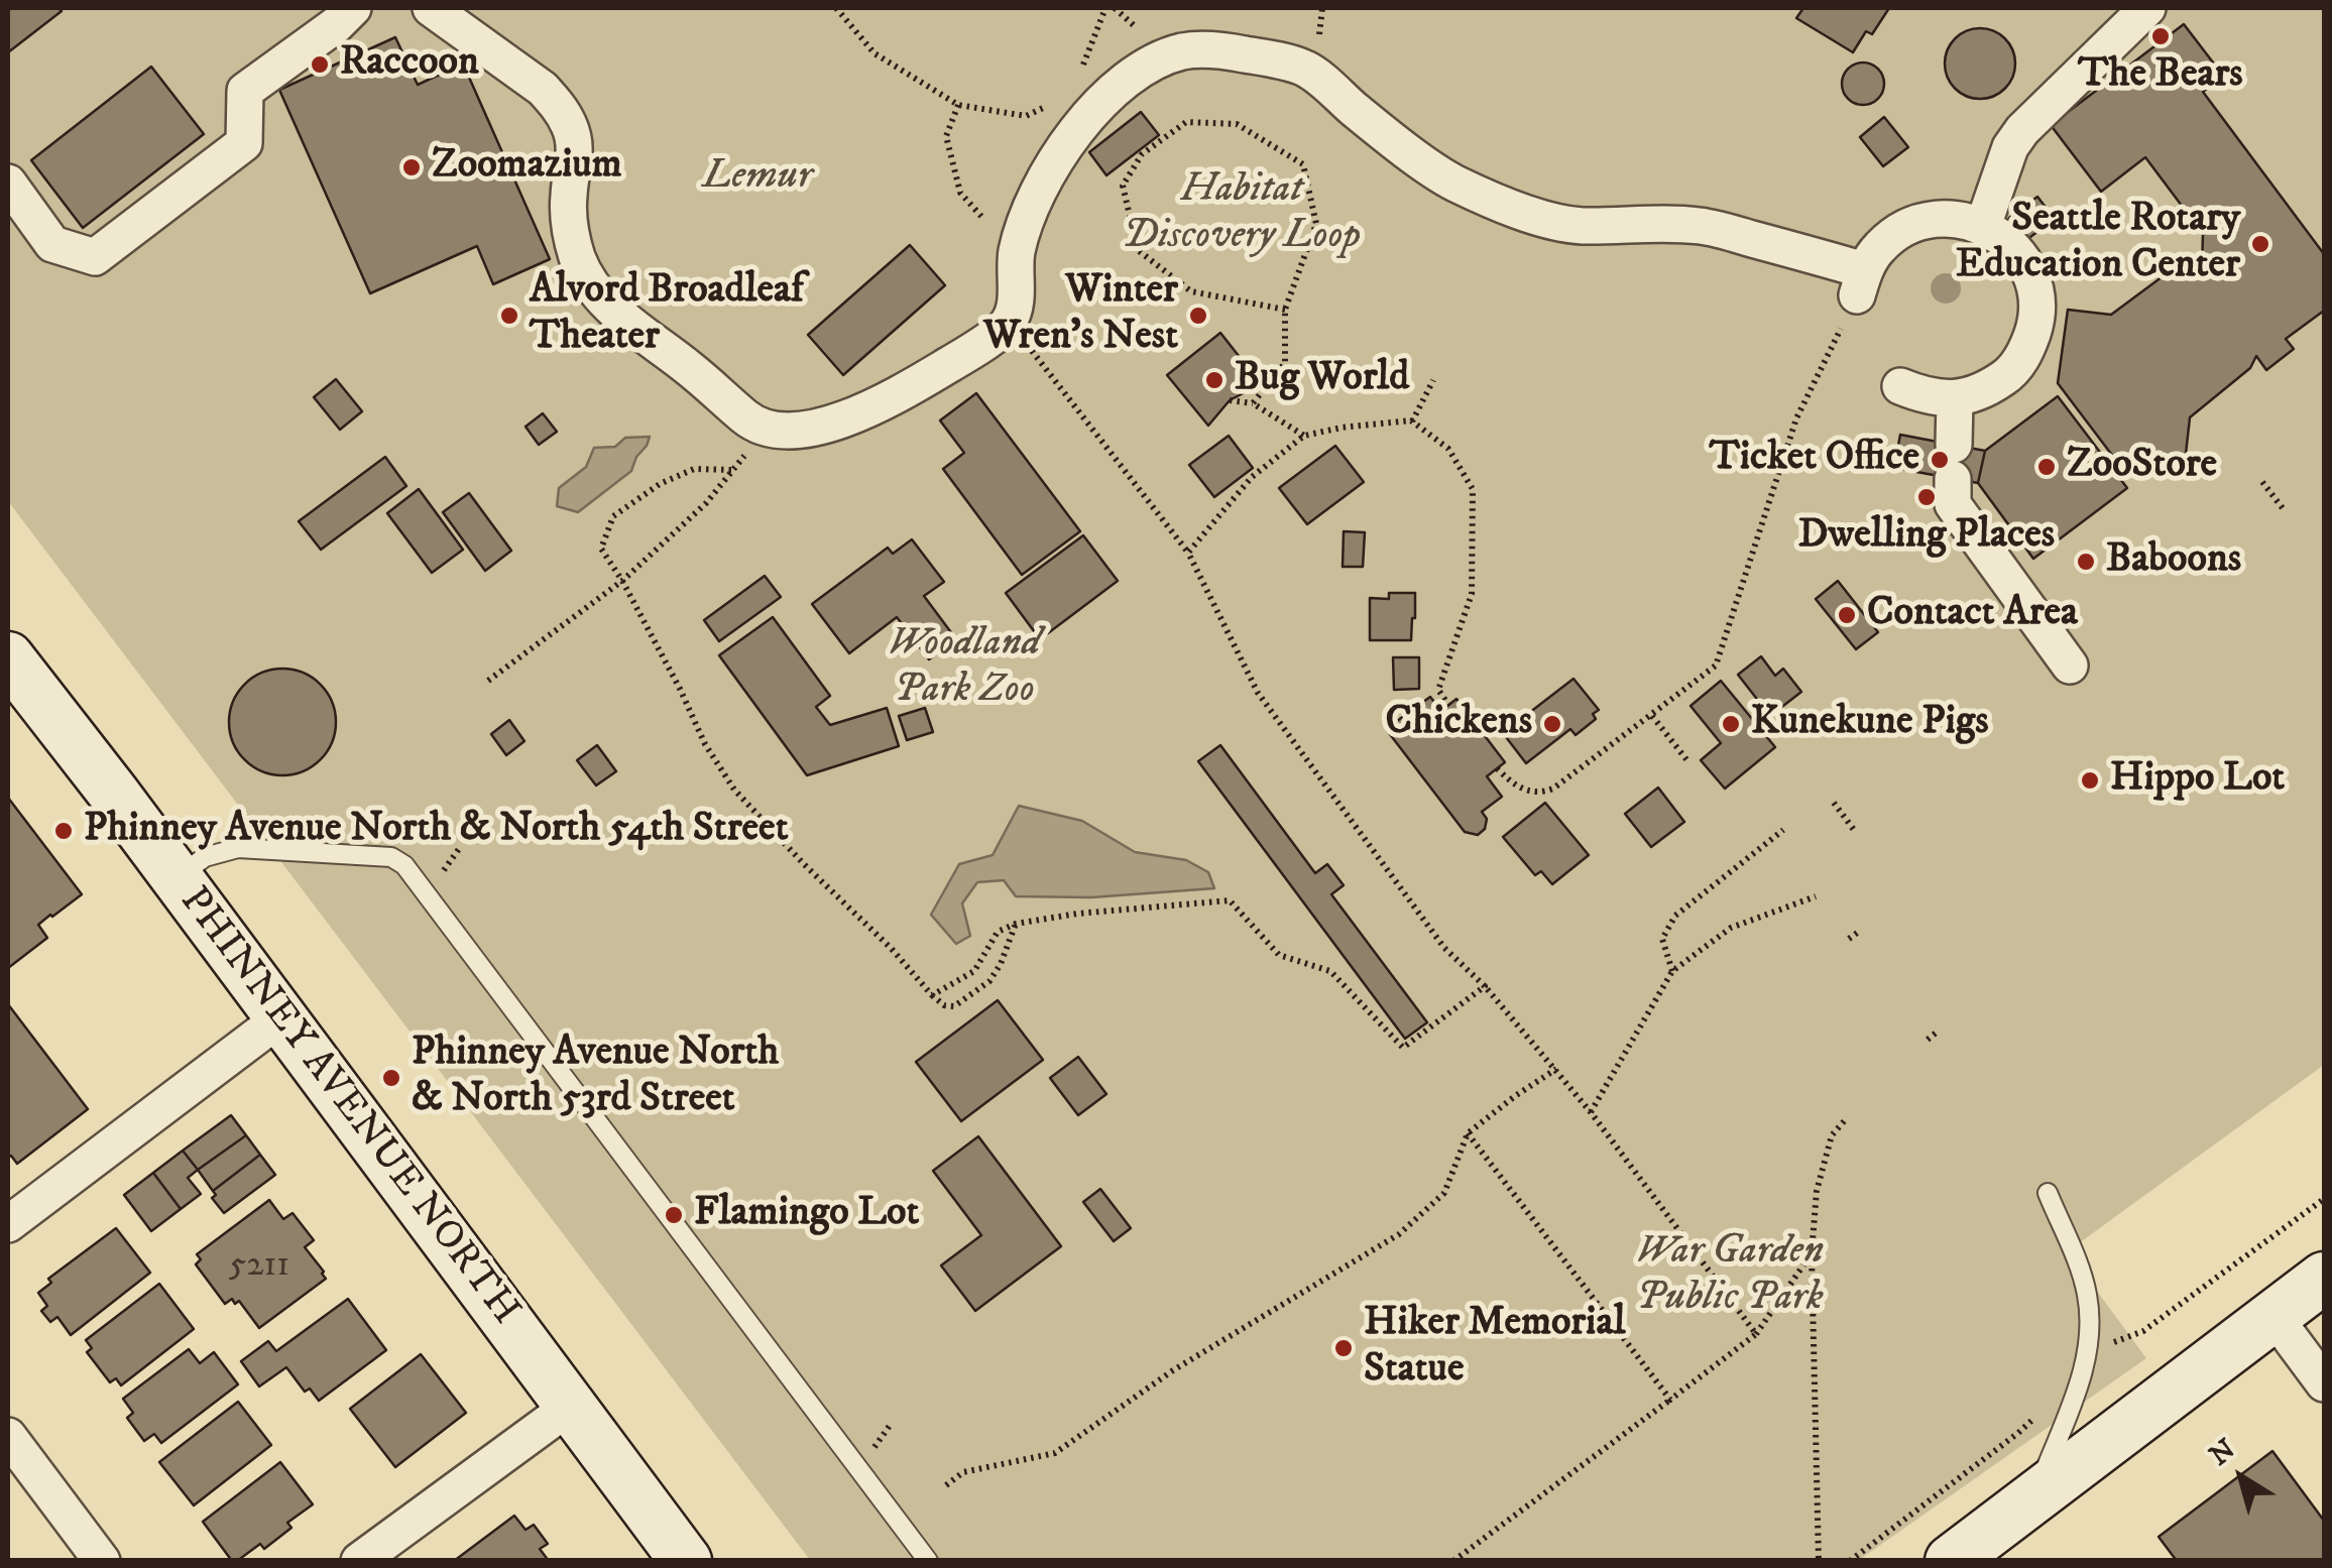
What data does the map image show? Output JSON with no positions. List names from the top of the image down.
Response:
{
  "streets": {
    "street": ["PHINNEY AVENUE NORTH"]
  },
  "parks": [
    "Lemur",
    "Habitat Discovery Loop",
    "Woodland Park Zoo",
    "War Garden Public Park"
  ],
  "places": [
    "The Bears",
    "Raccoon",
    "Zoomazium",
    "Seattle Rotary Education Center",
    "Alvord Broadleaf Theater",
    "Winter Wren's Nest",
    "Bug World",
    "Ticket Office",
    "ZooStore",
    "Dwelling Places",
    "Baboons",
    "Contact Area",
    "Chickens",
    "Kunekune Pigs",
    "Hippo Lot",
    "Phinney Avenue North & North 54th Street",
    "Phinney Avenue North & North 53rd Street",
    "Flamingo Lot",
    "Hiker Memorial Statue"
  ],
  "house_numbers": ["5211"],
  "north": "top left"
}
